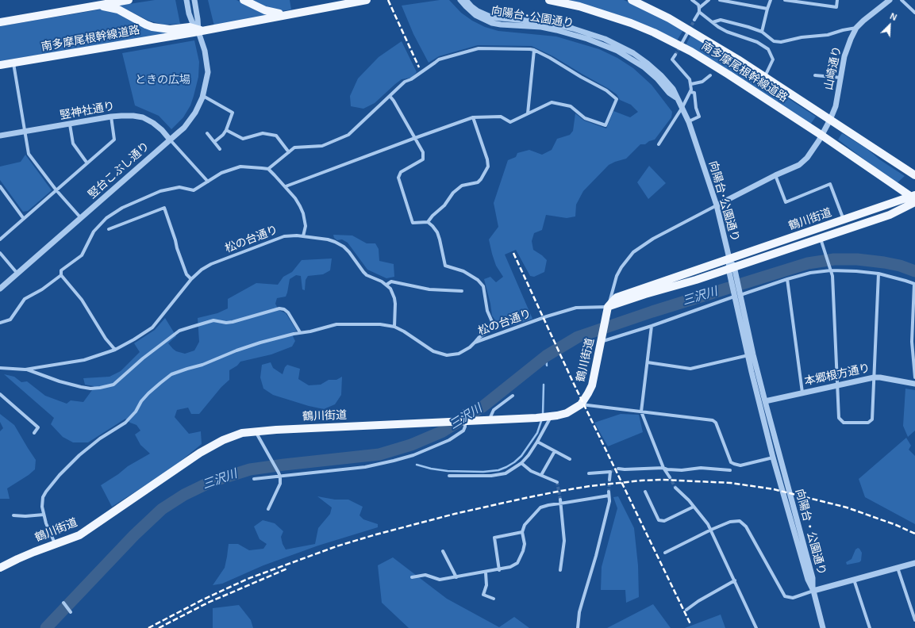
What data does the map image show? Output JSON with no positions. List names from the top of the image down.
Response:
{
  "streets": {
    "main road": ["南多摩尾根幹線道路", "鶴川街道"],
    "street": [
      "向陽台･公園通り",
      "山崎通り",
      "竪神社通り",
      "竪台こぶし通り",
      "松の台通り",
      "本郷根方通り",
      "向陽台・公園通り"
    ]
  },
  "crossings": [
    ["向陽台･公園通り", "山崎通り"],
    ["向陽台･公園通り", "鶴川街道"],
    ["向陽台･公園通り", "向陽台・公園通り"],
    ["南多摩尾根幹線道路", "山崎通り"],
    ["南多摩尾根幹線道路", "竪台こぶし通り"],
    ["南多摩尾根幹線道路", "鶴川街道"],
    ["竪神社通り", "竪台こぶし通り"],
    ["鶴川街道", "松の台通り"],
    ["鶴川街道", "向陽台・公園通り"],
    ["本郷根方通り", "向陽台・公園通り"]
  ],
  "water": ["三沢川"],
  "parks": ["ときの広場"],
  "north": "top right"
}
